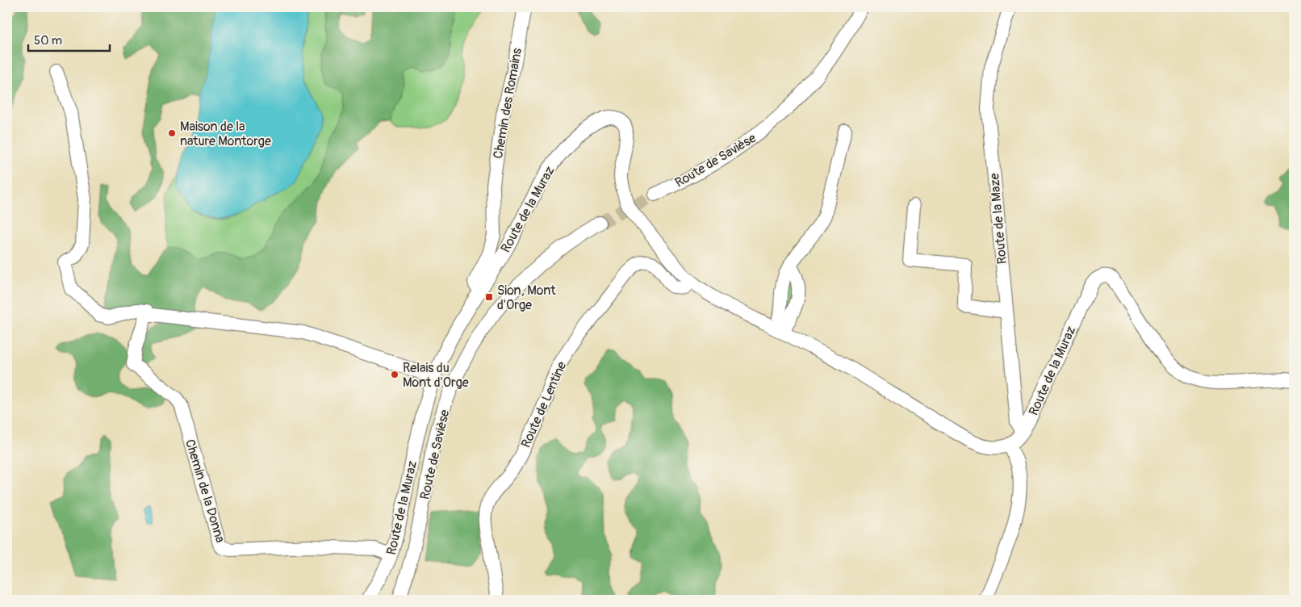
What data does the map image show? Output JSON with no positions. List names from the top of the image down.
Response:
{
  "streets": {
    "street": [
      "Chemin des Romains",
      "Route de Savièse",
      "Route de la Muraz",
      "Route de la Maze",
      "Route de Lentine",
      "Chemin de la Donna"
    ]
  },
  "crossings": [
    ["Chemin des Romains", "Route de la Muraz"],
    ["Route de la Muraz", "Route de la Maze"],
    ["Route de la Muraz", "Route de Lentine"],
    ["Route de la Muraz", "Chemin de la Donna"]
  ],
  "places": {
    "other": ["Maison de la nature Montorge", "Relais du Mont d'Orge"],
    "transit": ["Sion, Mont d'Orge"]
  },
  "scale_bar": "50 m"
}
